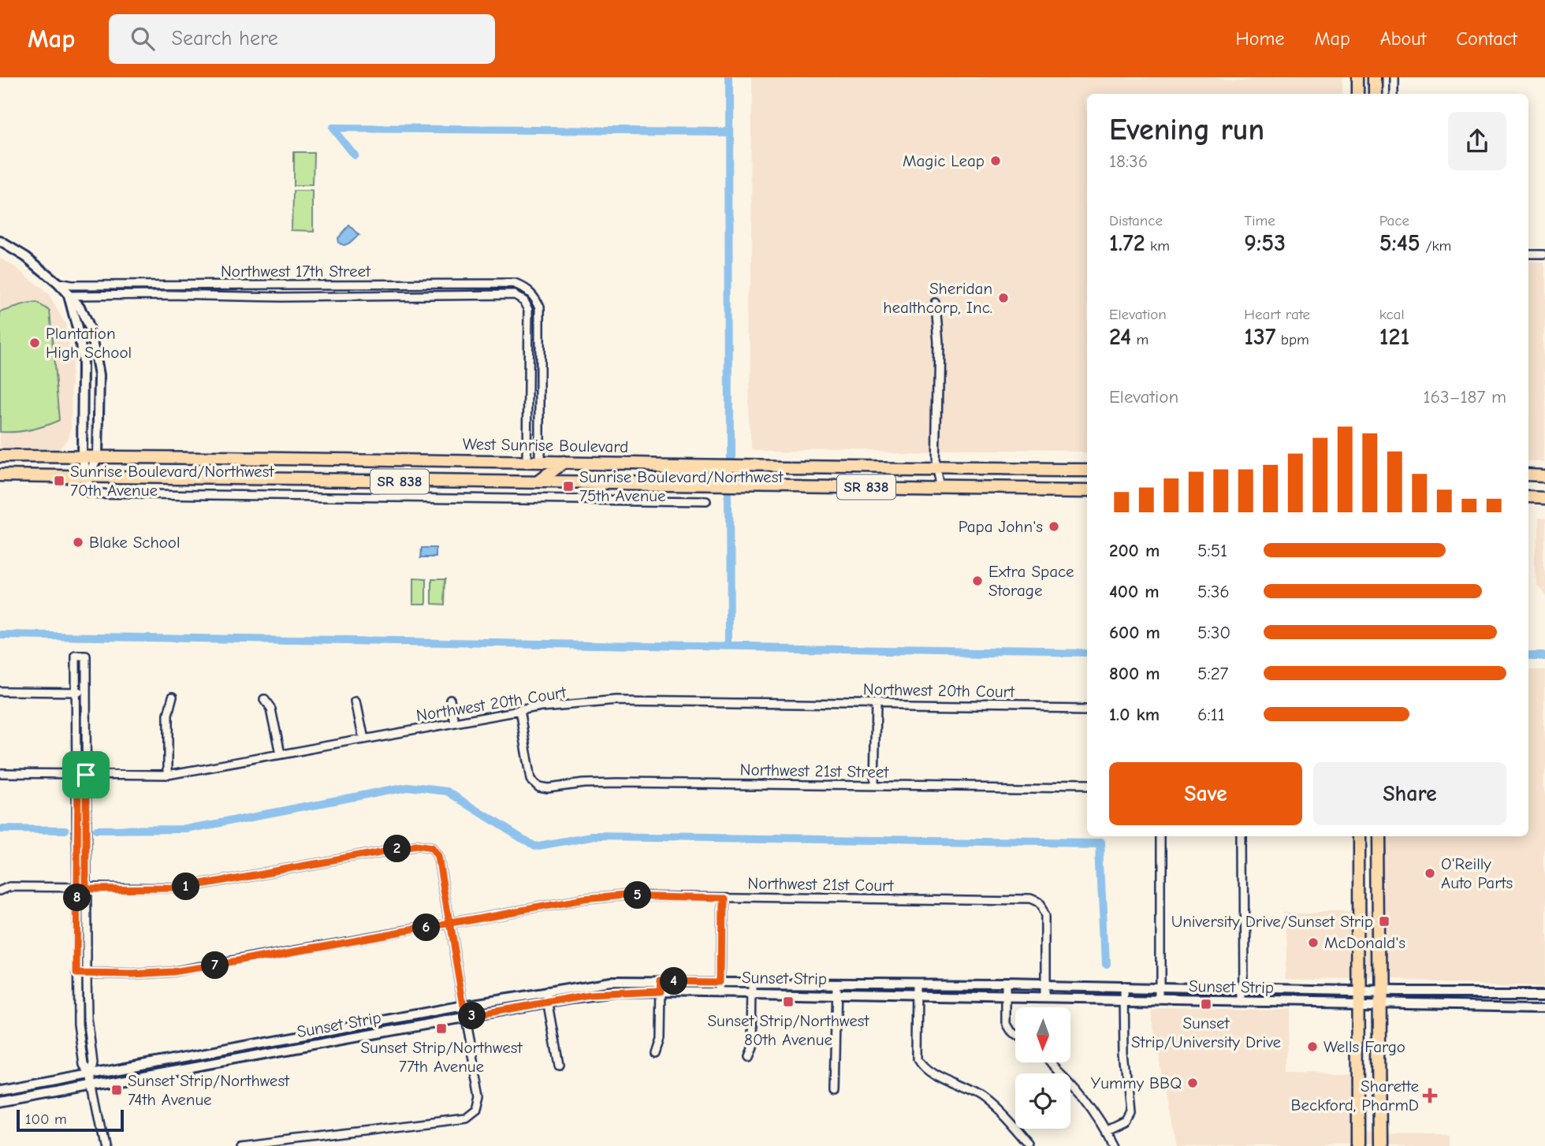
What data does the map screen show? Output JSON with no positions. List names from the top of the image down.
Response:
{
  "streets": {
    "main road": ["West Sunrise Boulevard", "SR 838"],
    "street": [
      "Northwest 17th Street",
      "Northwest 20th Court",
      "Northwest 21st Street",
      "Northwest 21st Court",
      "Sunset Strip"
    ]
  },
  "crossings": [
    ["Northwest 17th Street", "West Sunrise Boulevard"],
    ["Northwest 20th Court", "Northwest 21st Street"],
    ["Northwest 21st Court", "Sunset Strip"]
  ],
  "places": {
    "other": [
      "Magic Leap",
      "Sheridan healthcorp, Inc.",
      "Plantation High School",
      "Papa John's",
      "Blake School",
      "Extra Space Storage",
      "O'Reilly Auto Parts",
      "McDonald's",
      "Wells Fargo",
      "Yummy BBQ"
    ],
    "transit": [
      "Sunrise Boulevard/Northwest 70th Avenue",
      "Sunrise Boulevard/Northwest 75th Avenue",
      "University Drive/Sunset Strip",
      "Sunset Strip/Northwest 80th Avenue",
      "Sunset Strip/University Drive",
      "Sunset Strip/Northwest 77th Avenue",
      "Sunset Strip/Northwest 74th Avenue"
    ],
    "health": ["Sharette Beckford, PharmD"]
  },
  "scale_bar": "100 m",
  "north": "bottom",
  "page": {
    "header": "Map",
    "search": "Search here",
    "nav": [
      "Home",
      "Map",
      "About",
      "Contact"
    ],
    "heading": ["Evening run", "18:36"],
    "stats": [
      ["Distance", "1.72 km"],
      ["Time", "9:53"],
      ["Pace", "5:45 /km"],
      ["Elevation", "24 m"],
      ["Heart rate", "137 bpm"],
      ["kcal", "121"]
    ],
    "chart": ["Elevation", "163–187 m"],
    "list": [
      {
        "name": "200 m",
        "note": "5:51"
      },
      {
        "name": "400 m",
        "note": "5:36"
      },
      {
        "name": "600 m",
        "note": "5:30"
      },
      {
        "name": "800 m",
        "note": "5:27"
      },
      {
        "name": "1.0 km",
        "note": "6:11"
      }
    ],
    "buttons": ["Save", "Share"],
    "pins": [
      "2",
      "1",
      "5",
      "8",
      "6",
      "7",
      "4",
      "3"
    ],
    "scale": "100 m"
  }
}
